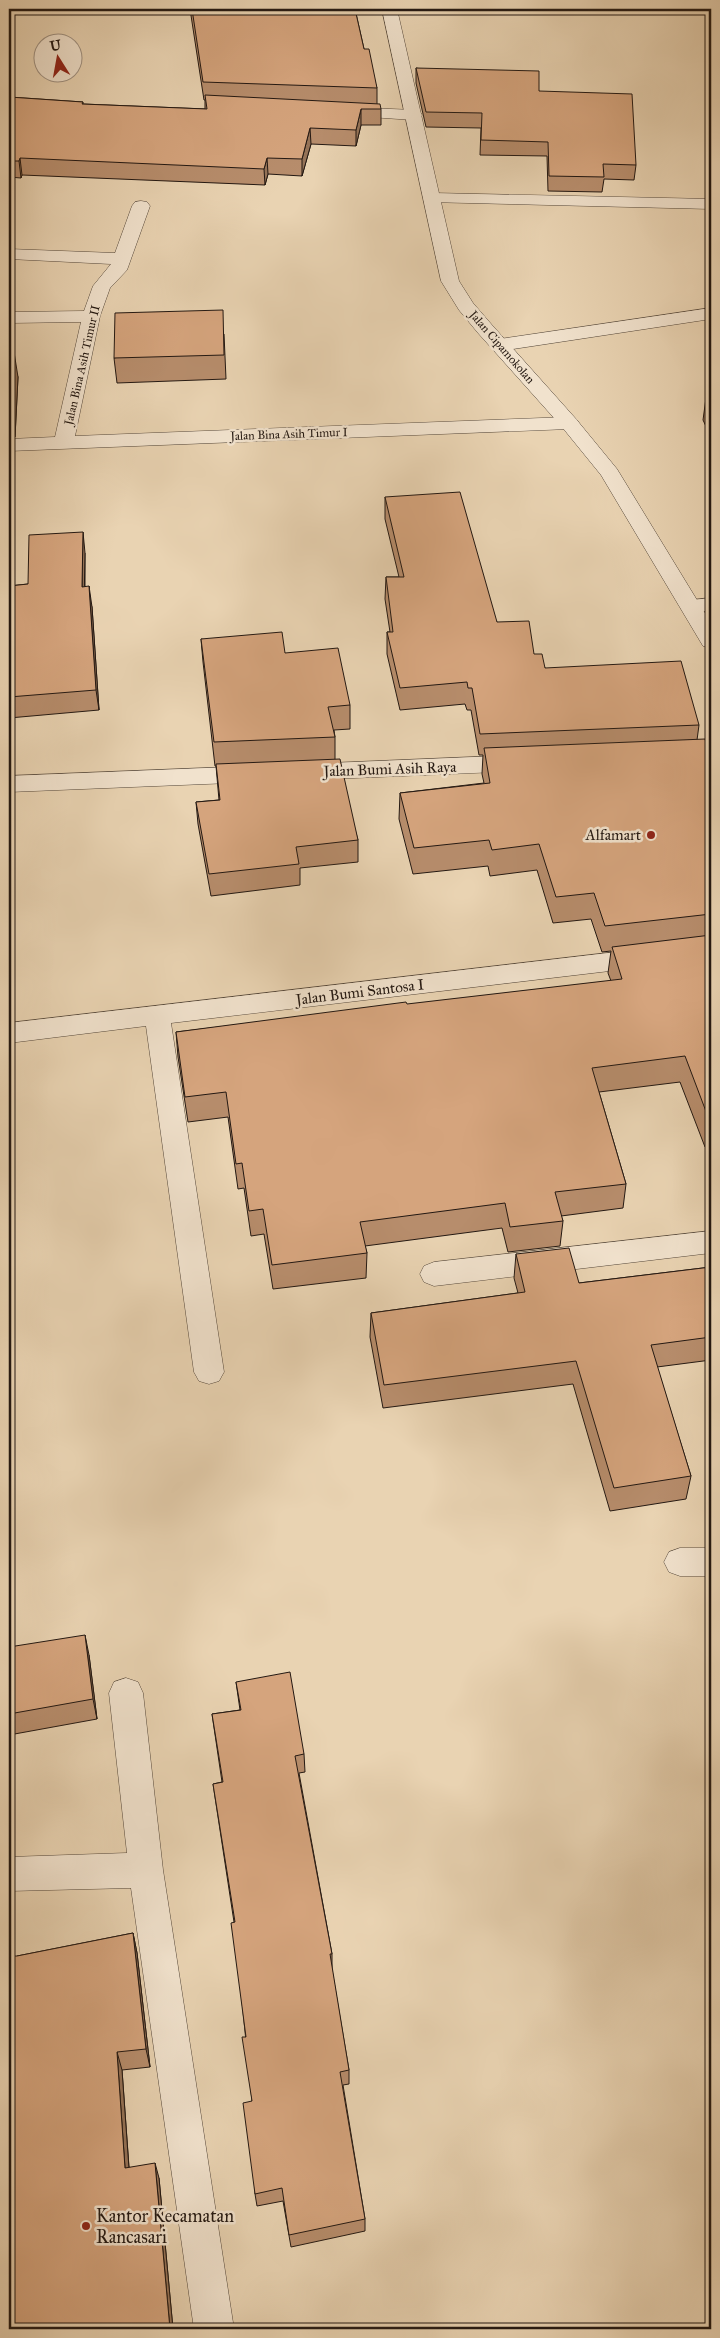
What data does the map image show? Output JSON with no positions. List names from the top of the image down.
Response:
{
  "streets": {
    "street": [
      "Jalan Cipamokolan",
      "Jalan Bina Asih Timur II",
      "Jalan Bina Asih Timur I",
      "Jalan Bumi Asih Raya",
      "Jalan Bumi Santosa I"
    ]
  },
  "crossings": [
    ["Jalan Cipamokolan", "Jalan Bina Asih Timur I"],
    ["Jalan Bina Asih Timur II", "Jalan Bina Asih Timur I"]
  ],
  "places": ["Alfamart", "Kantor Kecamatan Rancasari"],
  "north": "top"
}
